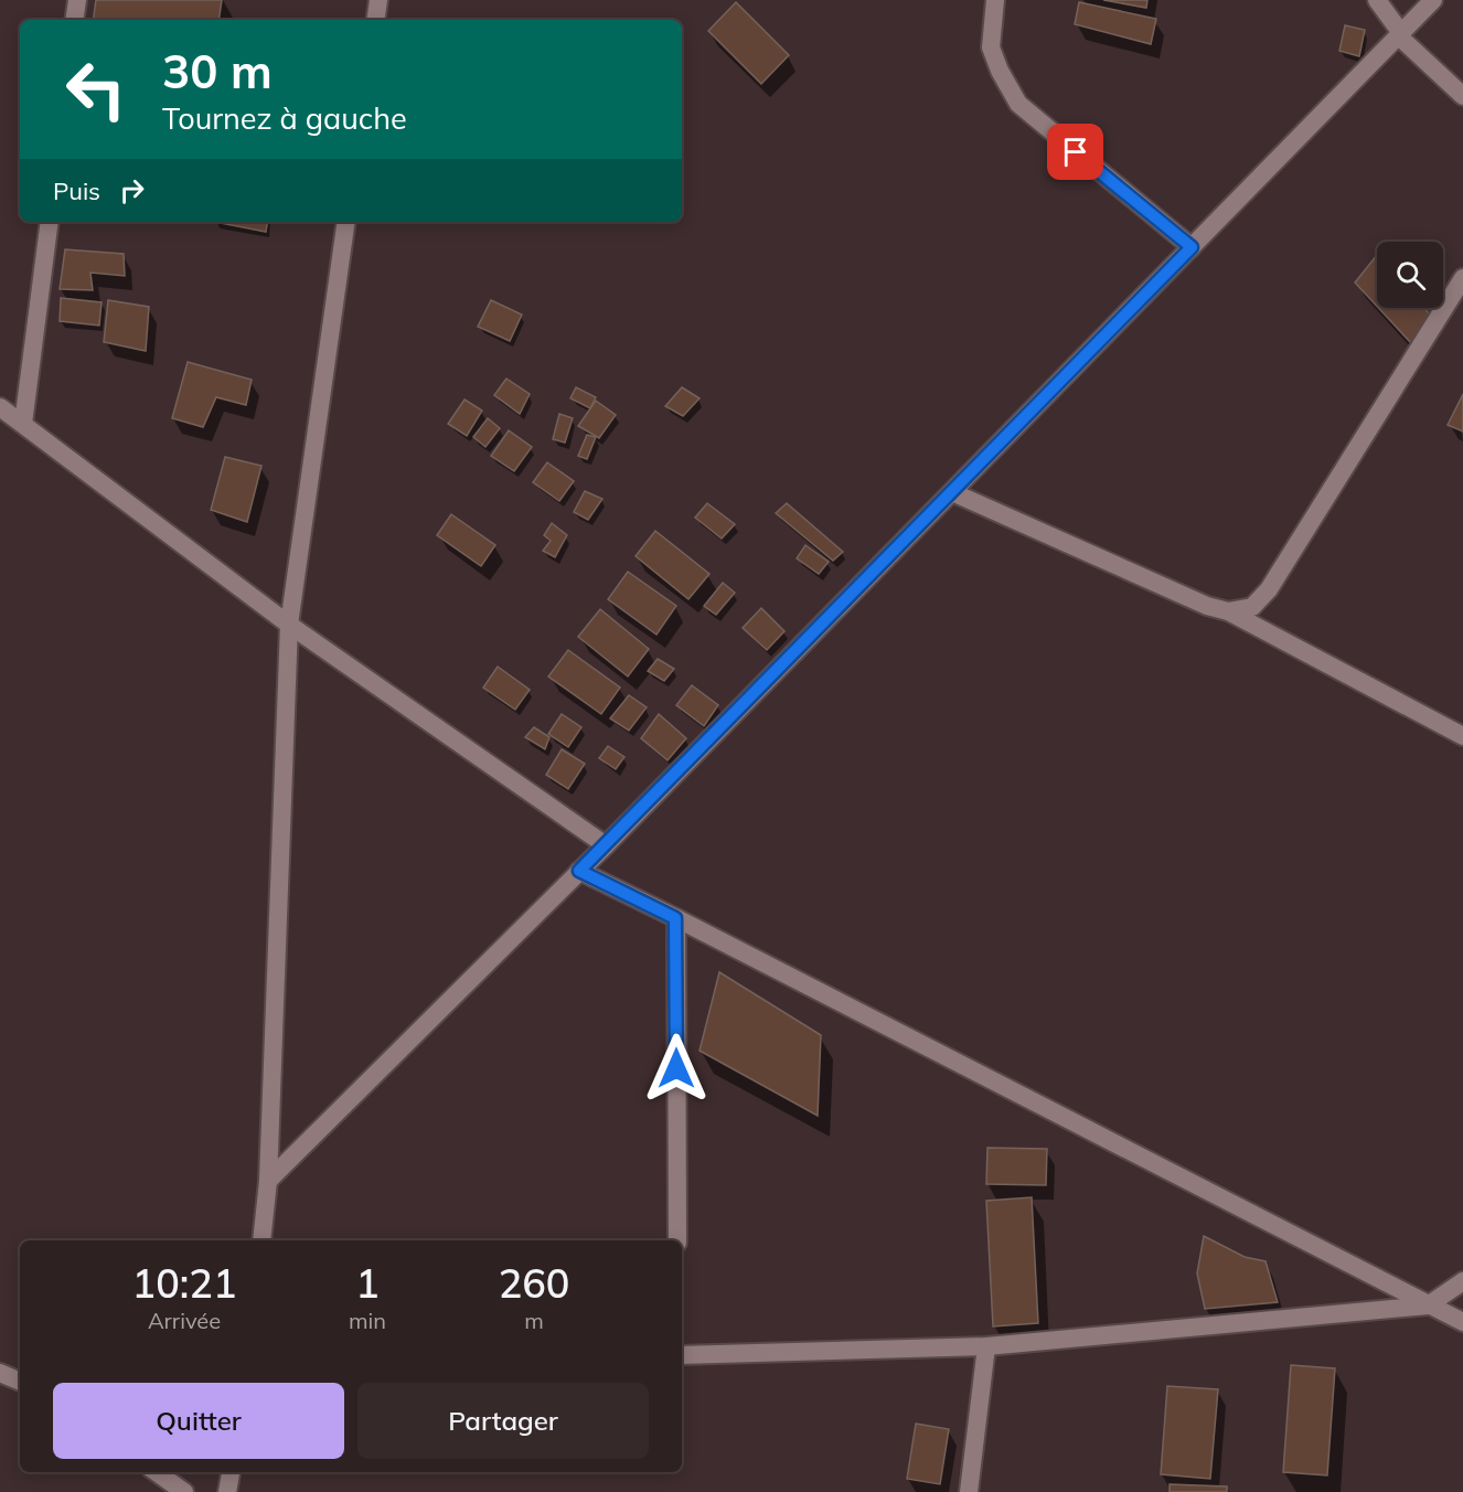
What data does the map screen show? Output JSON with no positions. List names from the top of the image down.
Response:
{
  "page": {
    "turn": ["30 m", "Tournez à gauche"],
    "then": "Puis",
    "eta": [
      "10:21",
      "Arrivée",
      "1",
      "min",
      "260",
      "m"
    ],
    "buttons": ["Quitter", "Partager"]
  }
}
